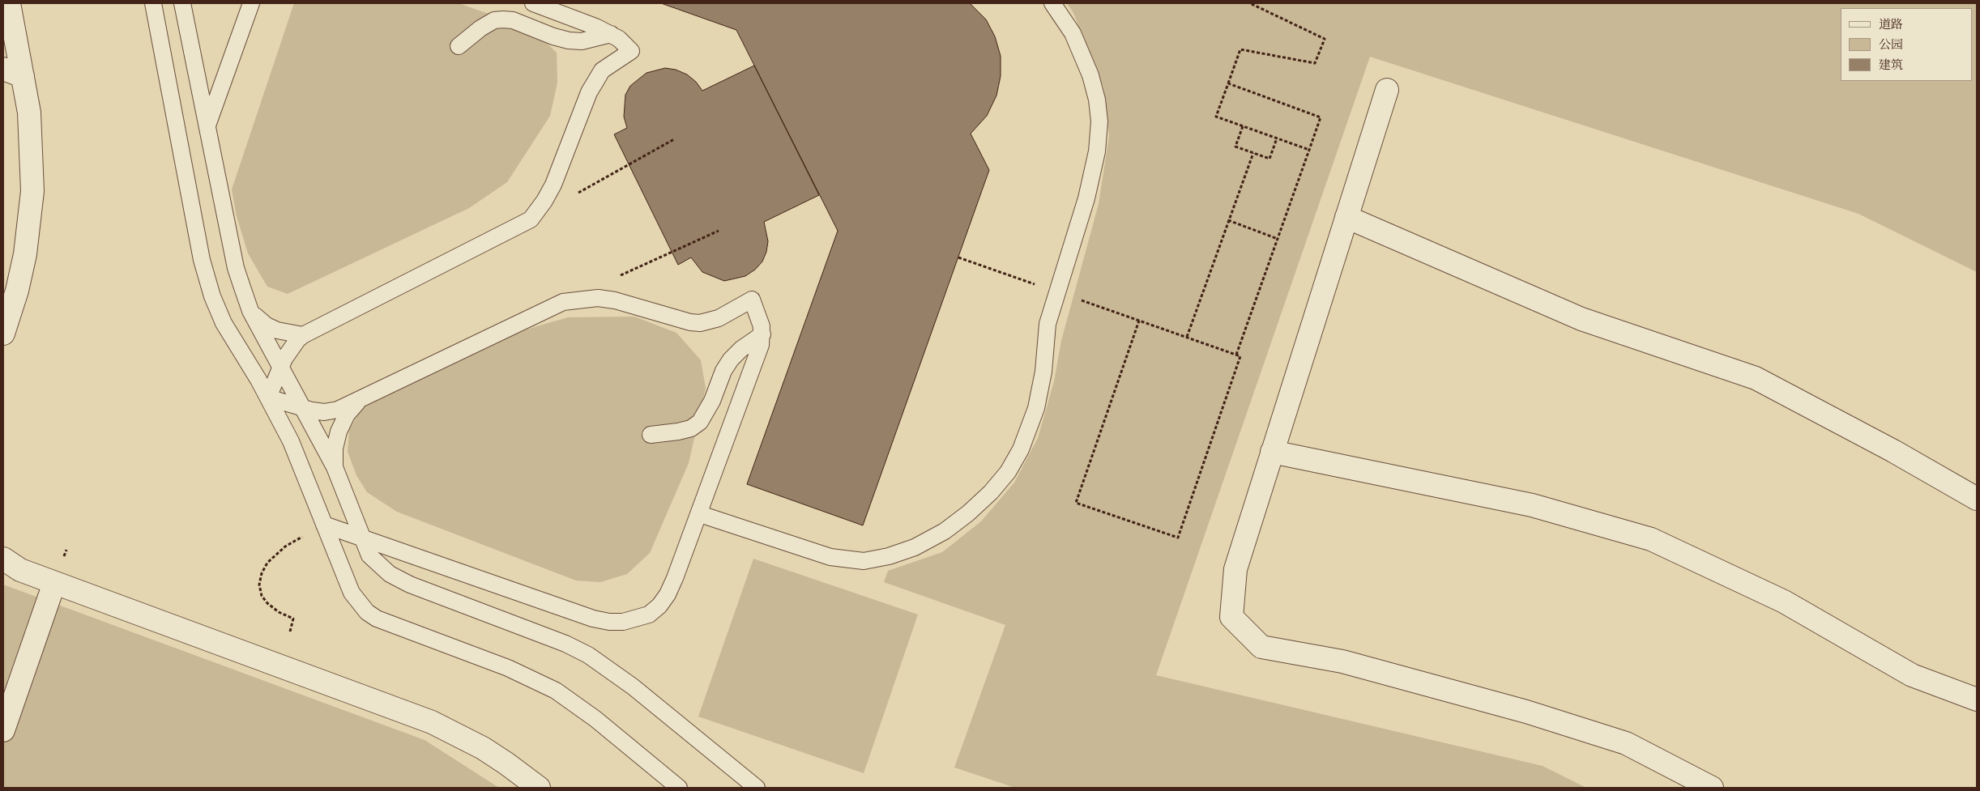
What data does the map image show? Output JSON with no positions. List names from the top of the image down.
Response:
{
  "legend": ["道路", "公园", "建筑"]
}
